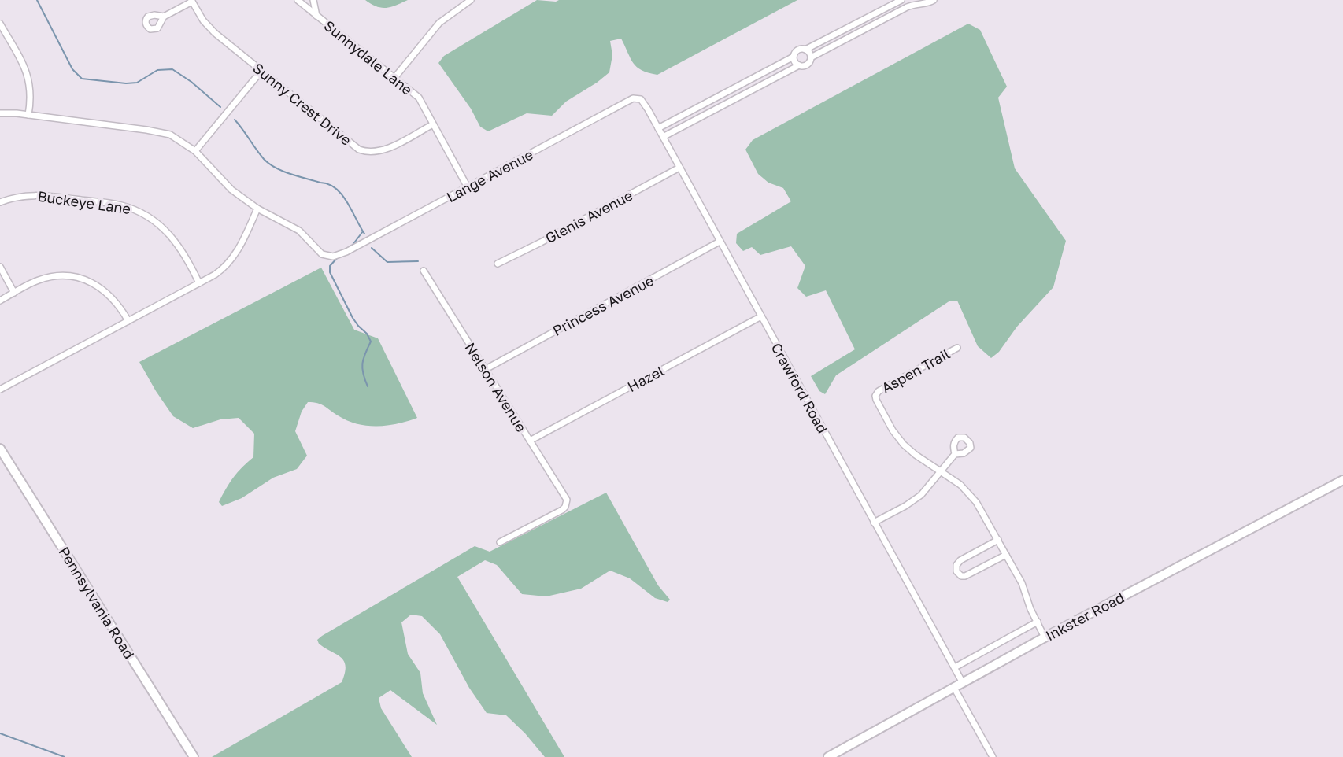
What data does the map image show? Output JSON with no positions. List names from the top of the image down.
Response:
{
  "streets": {
    "street": [
      "Sunnydale Lane",
      "Sunny Crest Drive",
      "Lange Avenue",
      "Buckeye Lane",
      "Glenis Avenue",
      "Princess Avenue",
      "Aspen Trail",
      "Hazel",
      "Nelson Avenue",
      "Crawford Road",
      "Pennsylvania Road",
      "Inkster Road"
    ]
  },
  "crossings": [
    ["Sunnydale Lane", "Sunny Crest Drive"],
    ["Sunnydale Lane", "Lange Avenue"],
    ["Lange Avenue", "Crawford Road"],
    ["Glenis Avenue", "Crawford Road"],
    ["Princess Avenue", "Nelson Avenue"],
    ["Princess Avenue", "Crawford Road"],
    ["Hazel", "Nelson Avenue"],
    ["Hazel", "Crawford Road"],
    ["Crawford Road", "Inkster Road"]
  ]
}
